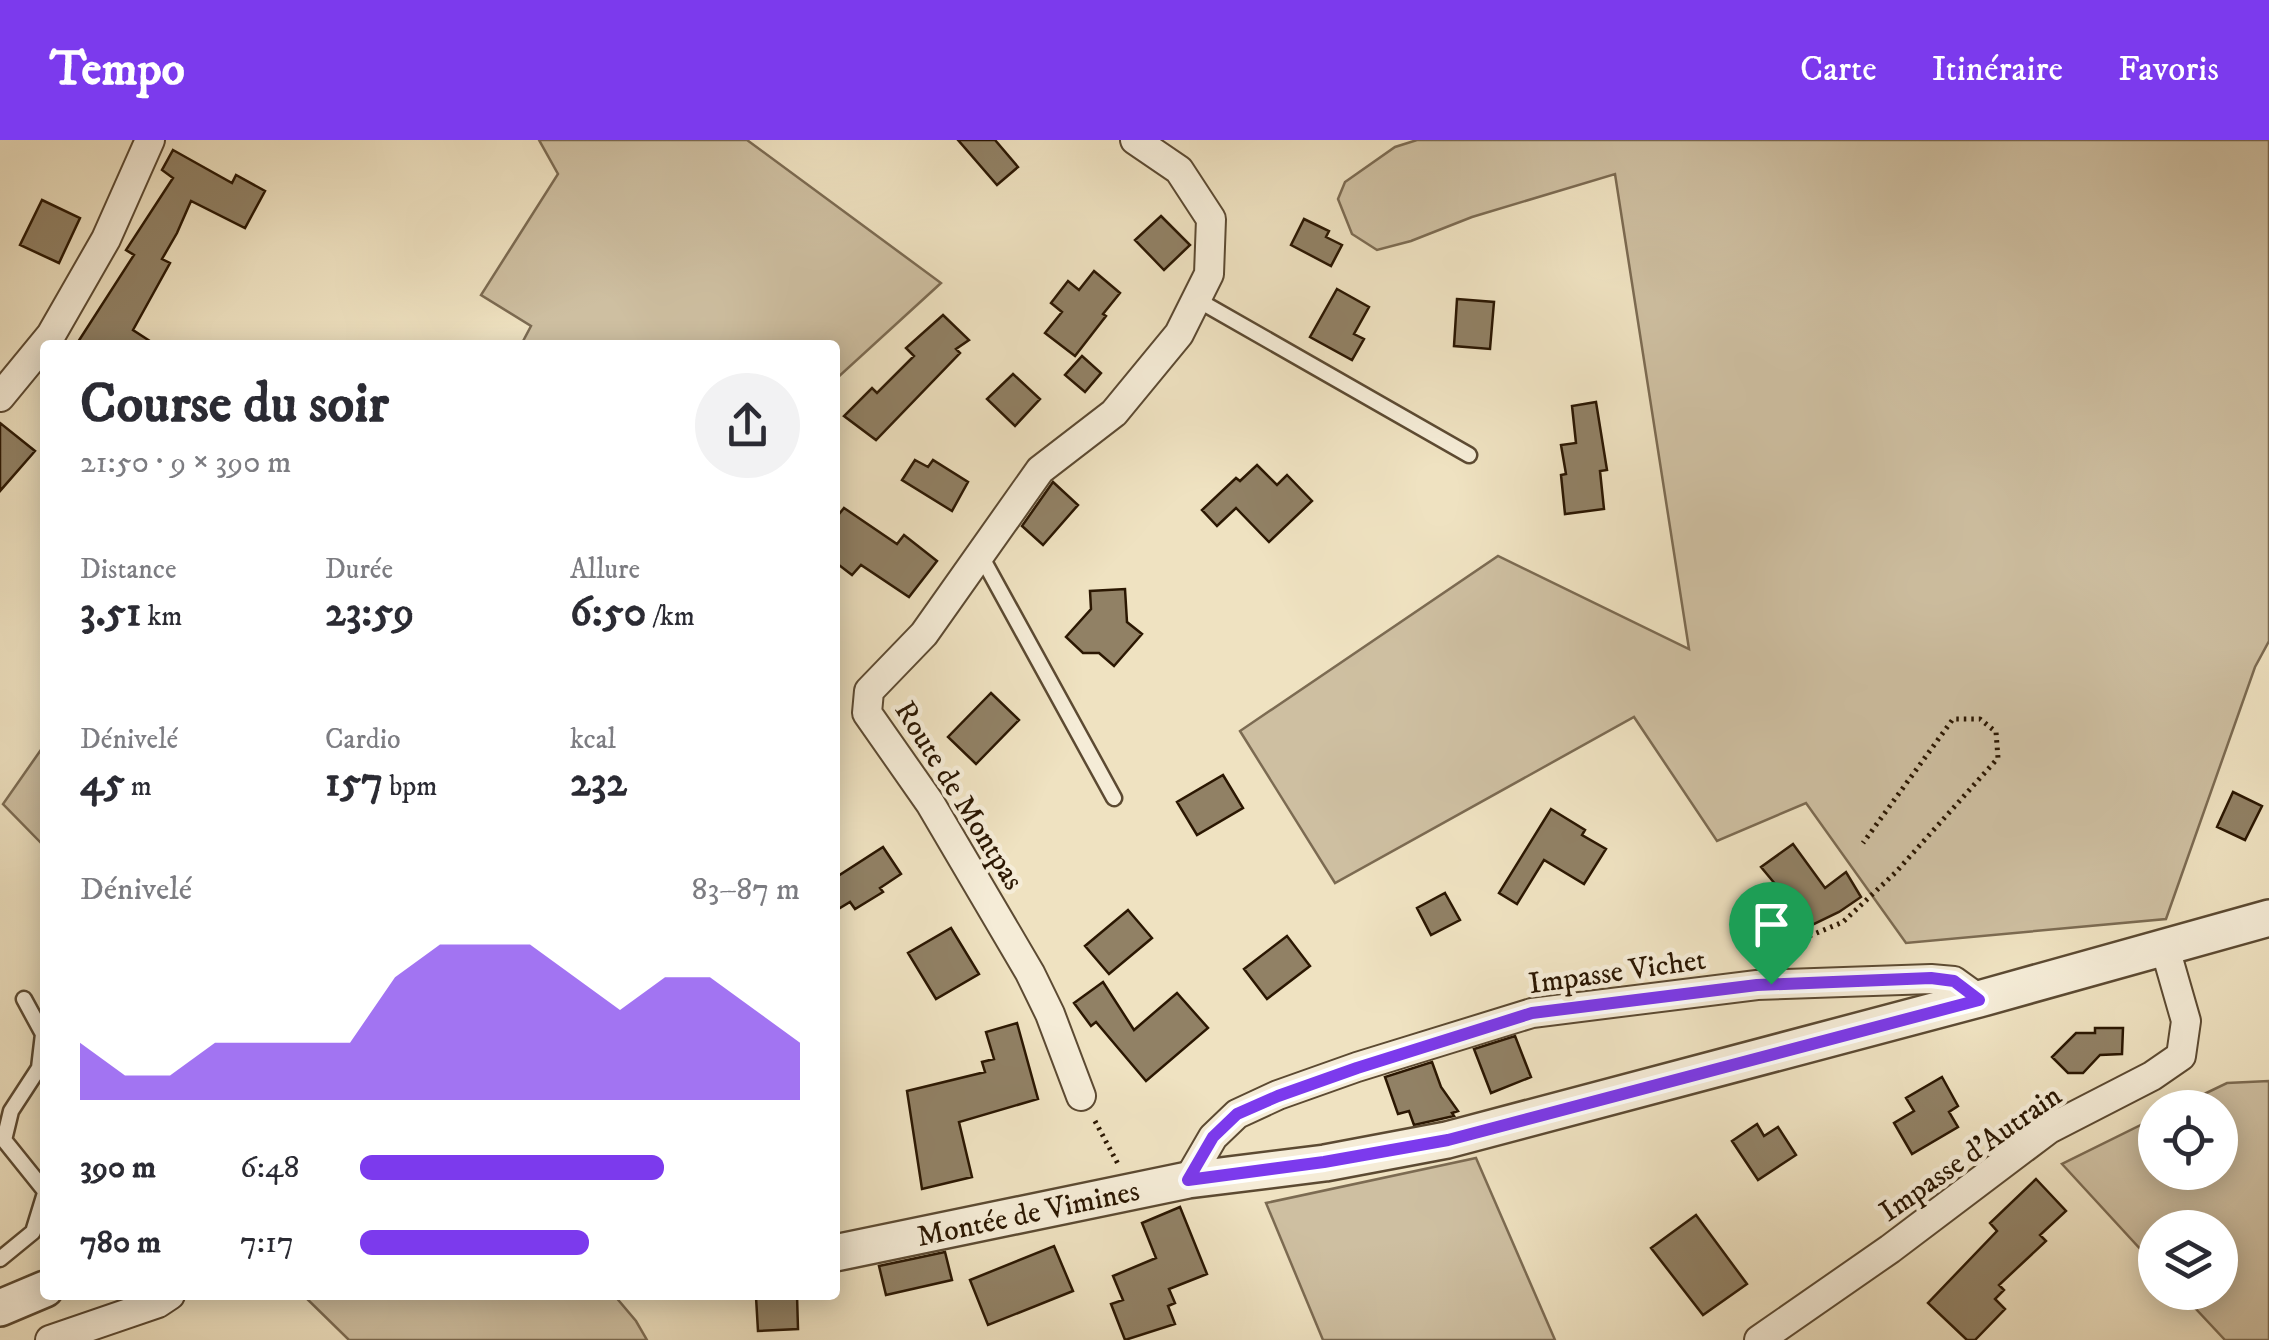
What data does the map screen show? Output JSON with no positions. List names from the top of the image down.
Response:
{
  "streets": {
    "street": [
      "Route de Montpas",
      "Impasse Vichet",
      "Impasse d'Autrain",
      "Montée de Vimines"
    ]
  },
  "crossings": [
    ["Impasse Vichet", "Montée de Vimines"],
    ["Impasse d'Autrain", "Montée de Vimines"]
  ],
  "page": {
    "header": "Tempo",
    "nav": ["Carte", "Itinéraire", "Favoris"],
    "heading": ["Course du soir", "21:50 · 9 × 390 m"],
    "stats": [
      ["Distance", "3.51 km"],
      ["Durée", "23:59"],
      ["Allure", "6:50 /km"],
      ["Dénivelé", "45 m"],
      ["Cardio", "157 bpm"],
      ["kcal", "232"]
    ],
    "chart": ["Dénivelé", "83–87 m"],
    "list": [
      {
        "name": "390 m",
        "note": "6:48"
      },
      {
        "name": "780 m",
        "note": "7:17"
      }
    ]
  }
}
